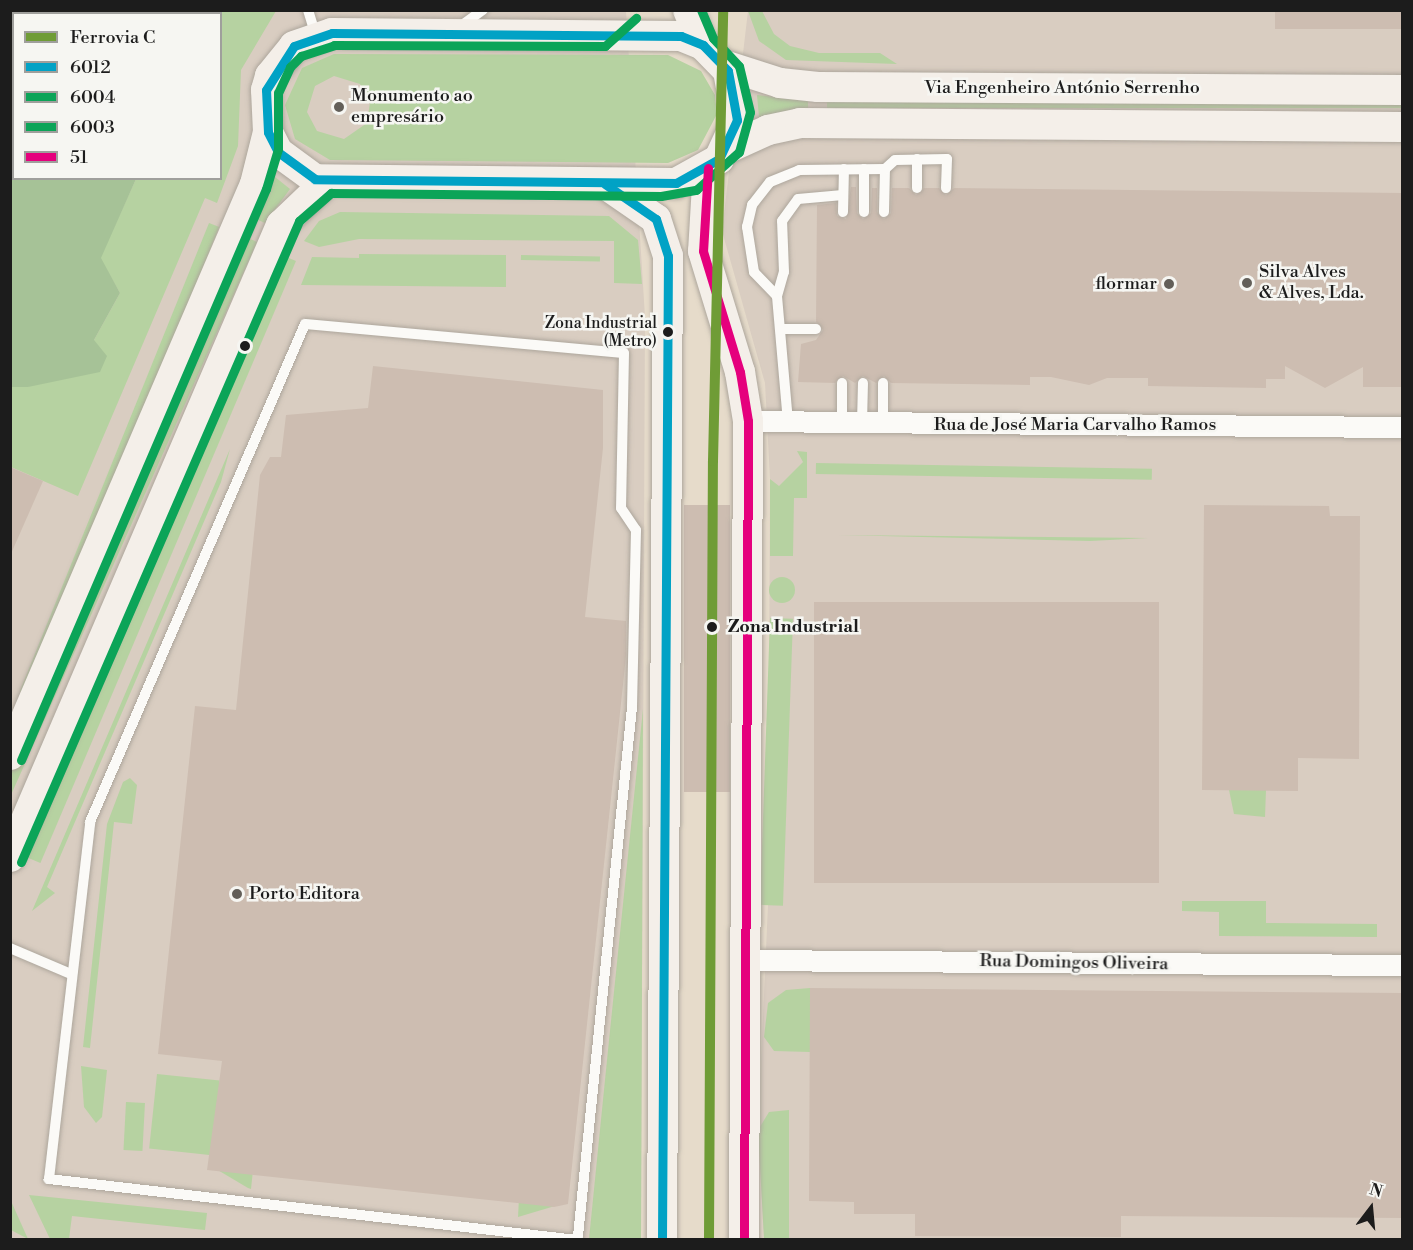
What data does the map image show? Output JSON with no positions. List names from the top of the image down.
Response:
{
  "streets": {
    "main road": ["Via Engenheiro António Serrenho"],
    "street": ["Rua de José Maria Carvalho Ramos", "Rua Domingos Oliveira"]
  },
  "places": [
    "Monumento ao empresário",
    "Silva Alves & Alves, Lda.",
    "flormar",
    "Zona Industrial (Metro)",
    "Zona Industrial",
    "Porto Editora"
  ],
  "lines": [
    "rail line C",
    "transit line 6004",
    "transit line 6003",
    "transit line 6012",
    "transit line 51"
  ],
  "legend": [
    "Ferrovia C",
    "6012",
    "6004",
    "6003",
    "51"
  ],
  "north": "top"
}
